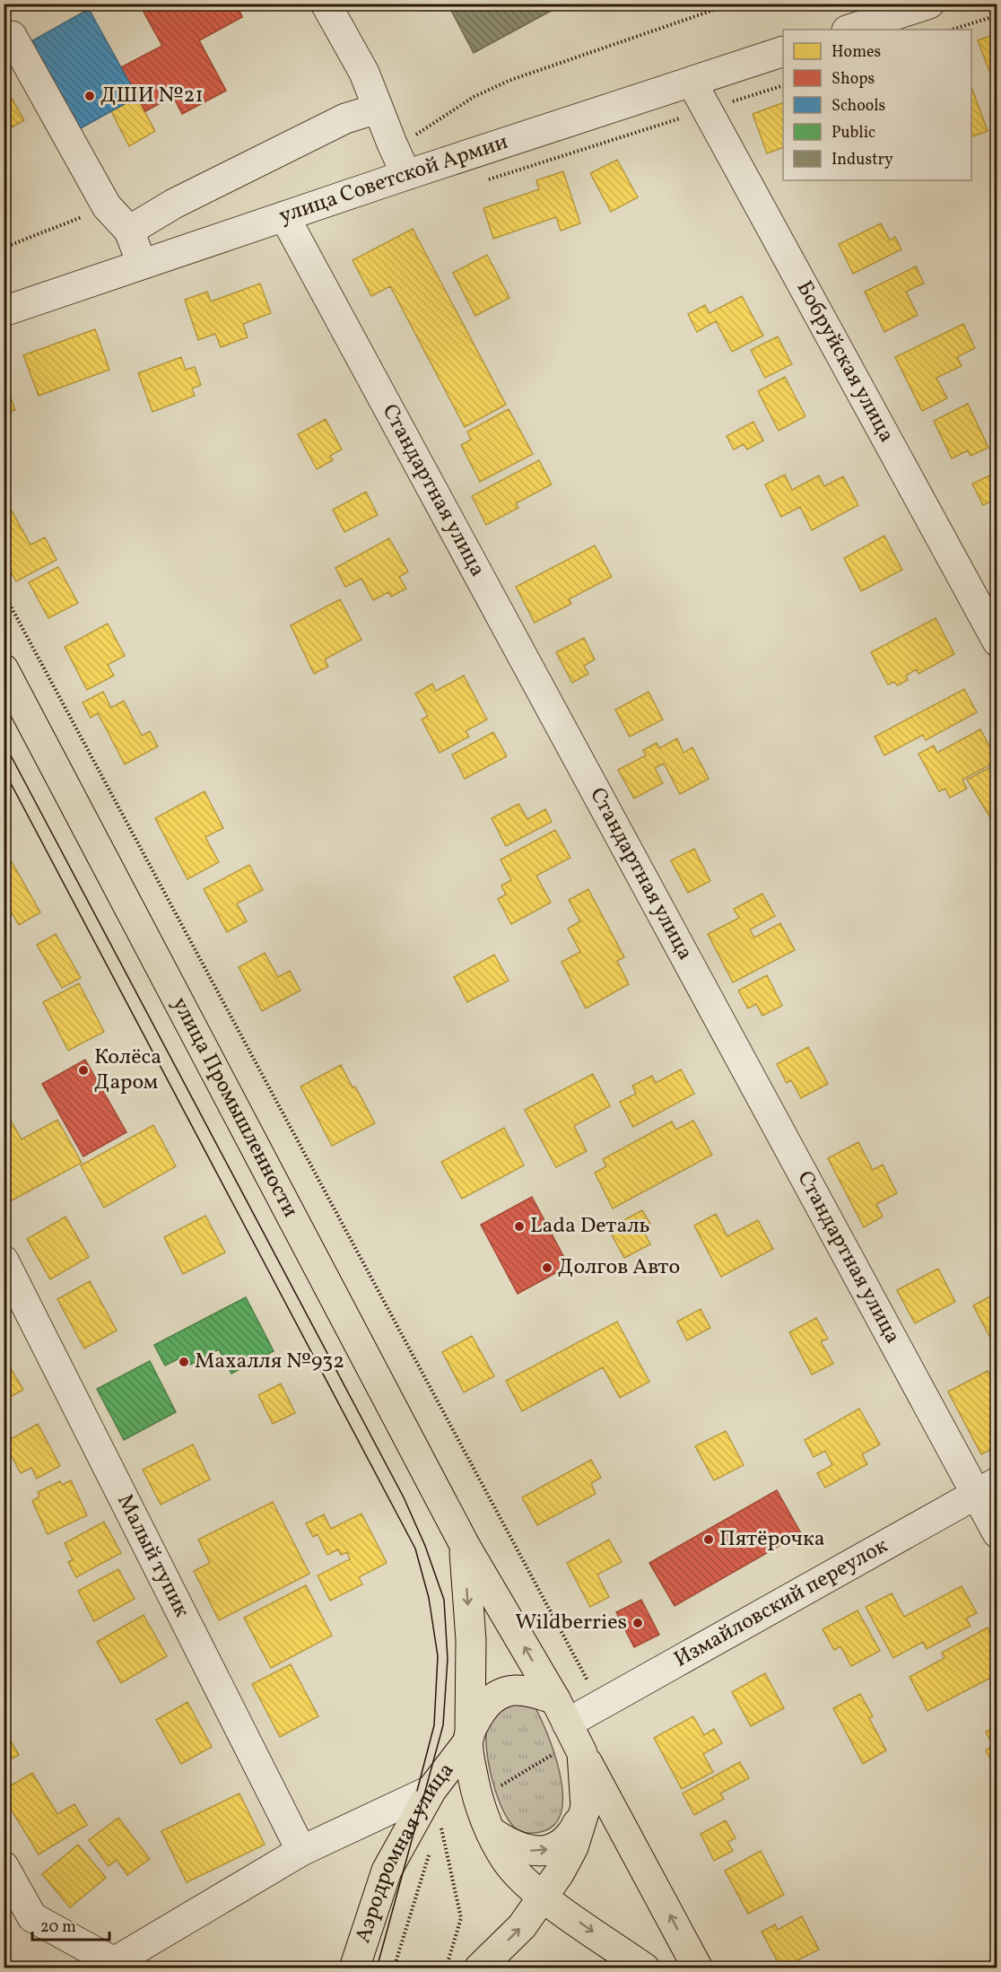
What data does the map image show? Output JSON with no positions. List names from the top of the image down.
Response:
{
  "streets": {
    "main road": ["улица Промышленности", "Аэродромная улица"],
    "street": [
      "улица Советской Армии",
      "Бобруйская улица",
      "Стандартная улица",
      "Малый тупик",
      "Измайловский переулок"
    ]
  },
  "crossings": [
    ["улица Советской Армии", "Бобруйская улица"],
    ["улица Советской Армии", "Стандартная улица"],
    ["Стандартная улица", "Измайловский переулок"],
    ["улица Промышленности", "Измайловский переулок"],
    ["улица Промышленности", "Аэродромная улица"],
    ["Измайловский переулок", "Аэродромная улица"]
  ],
  "places": [
    "ДШИ №21",
    "Колёса Даром",
    "Lada Dеталь",
    "Долгов Авто",
    "Махалля №932",
    "Пятёрочка",
    "Wildberries"
  ],
  "legend": [
    "Homes",
    "Shops",
    "Schools",
    "Public",
    "Industry"
  ],
  "scale_bar": "20 m"
}
